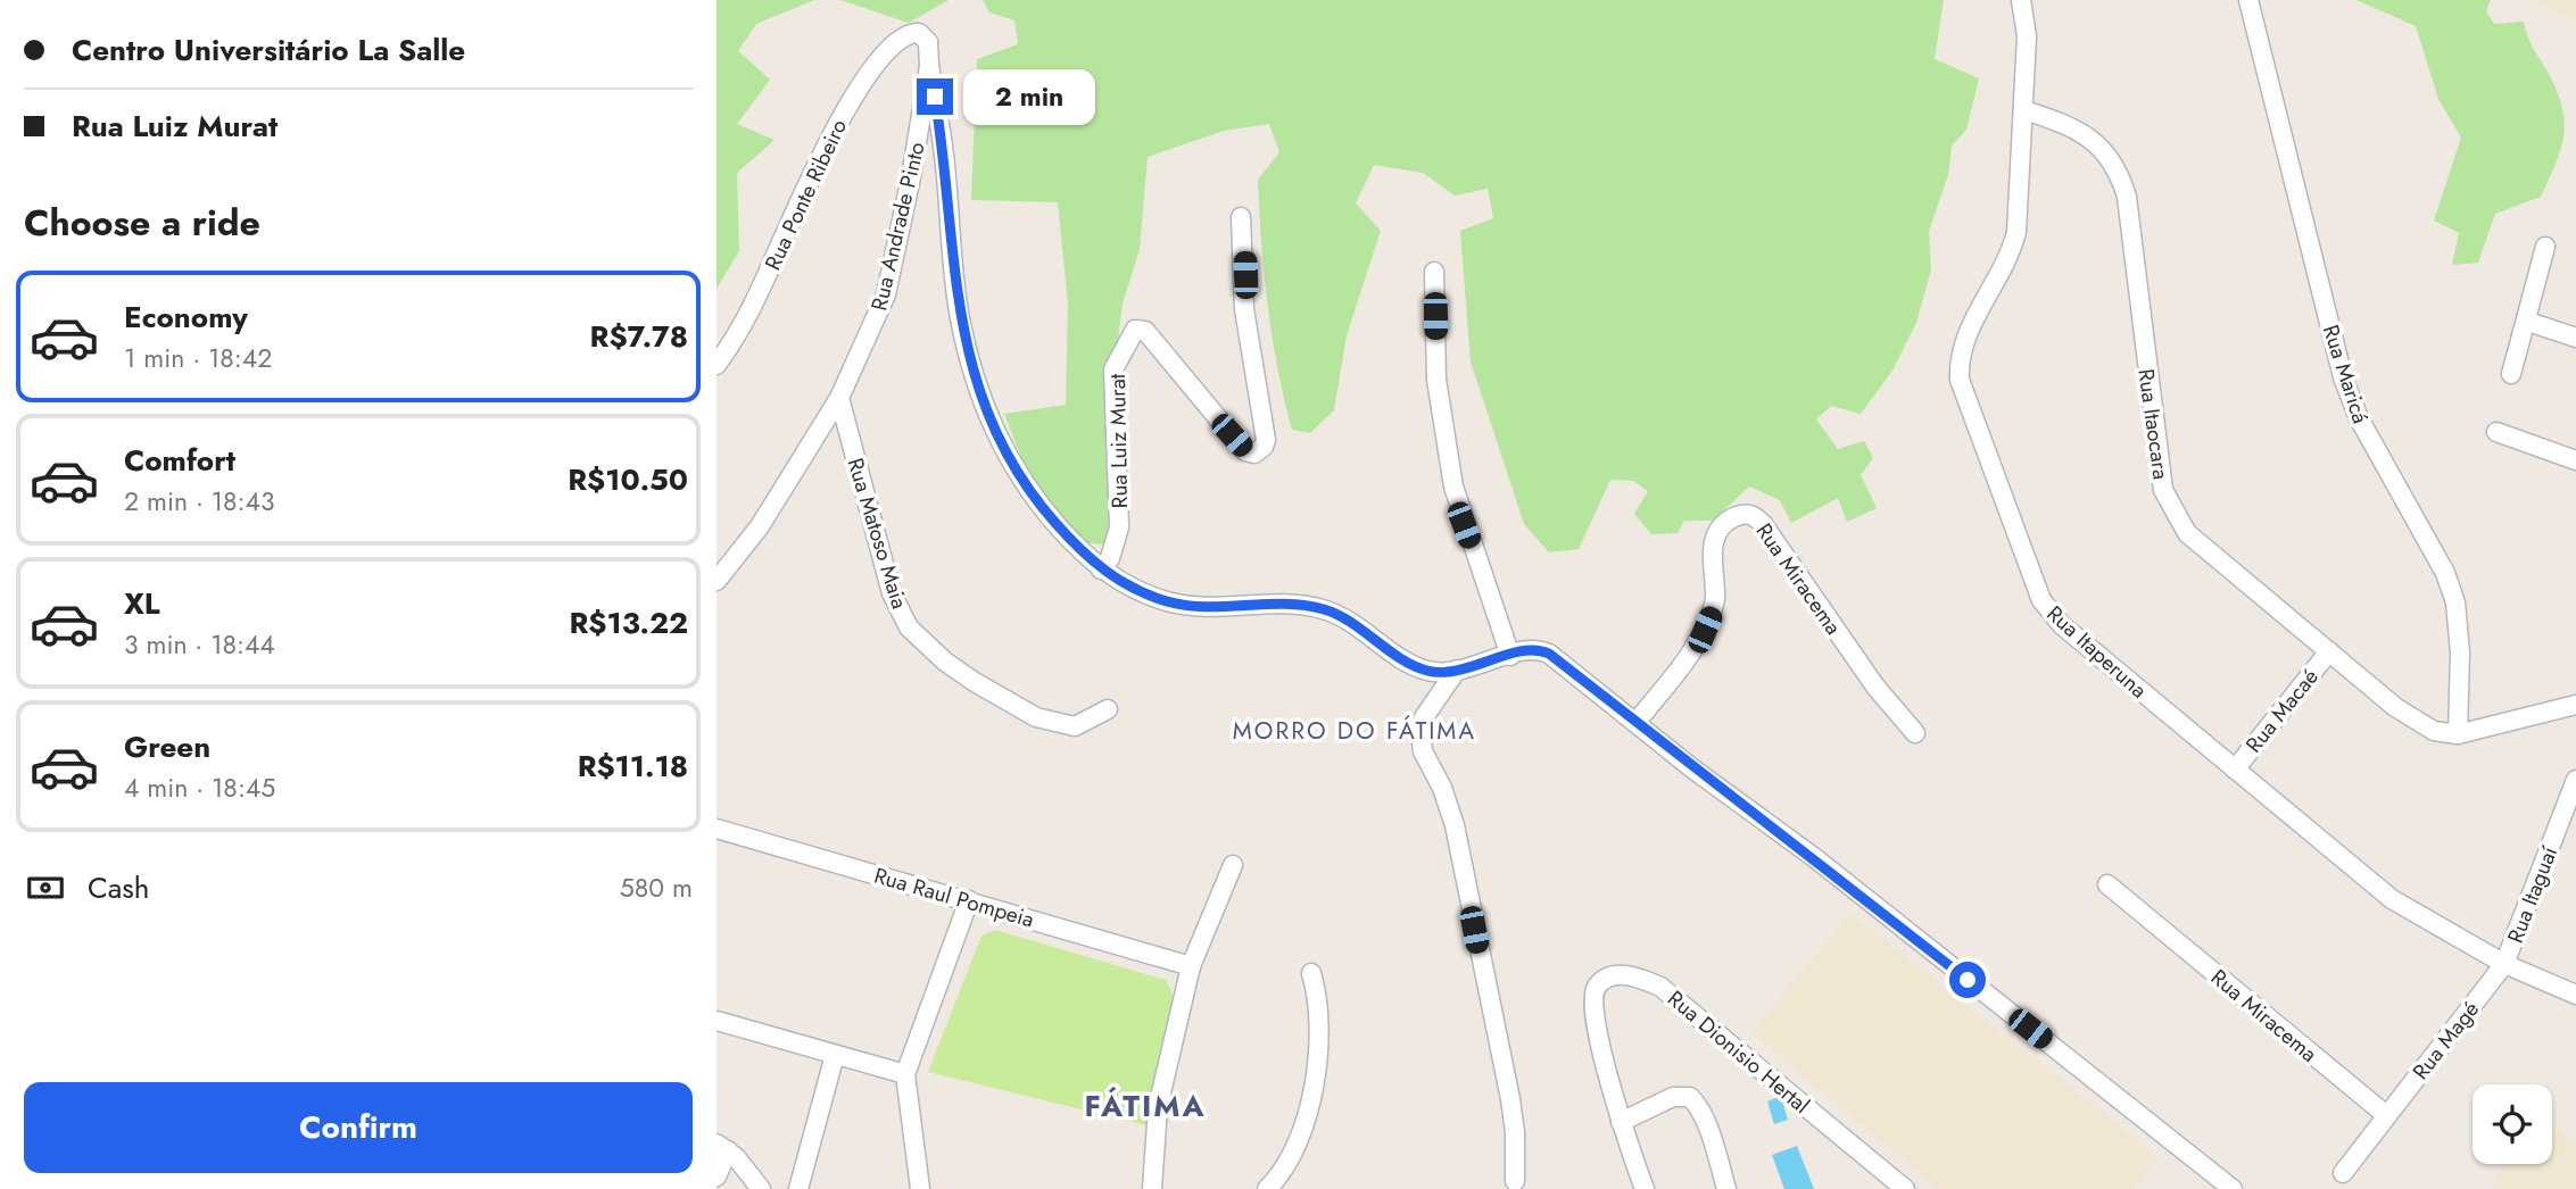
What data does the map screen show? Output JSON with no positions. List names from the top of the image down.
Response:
{
  "streets": {
    "street": [
      "Rua Ponte Ribeiro",
      "Rua Andrade Pinto",
      "Rua Maricá",
      "Rua Itaocara",
      "Rua Luiz Murat",
      "Rua Matoso Maia",
      "Rua Miracema",
      "Rua Itaperuna",
      "Rua Macaé",
      "Rua Itaguaí",
      "Rua Raul Pompeia",
      "Rua Magé",
      "Rua Dionisio Hertal"
    ]
  },
  "crossings": [
    ["Rua Ponte Ribeiro", "Rua Andrade Pinto"],
    ["Rua Andrade Pinto", "Rua Matoso Maia"],
    ["Rua Maricá", "Rua Itaocara"],
    ["Rua Itaocara", "Rua Itaperuna"],
    ["Rua Itaocara", "Rua Macaé"],
    ["Rua Miracema", "Rua Magé"],
    ["Rua Itaperuna", "Rua Macaé"],
    ["Rua Itaperuna", "Rua Itaguaí"],
    ["Rua Itaperuna", "Rua Magé"],
    ["Rua Itaguaí", "Rua Magé"]
  ],
  "districts": ["MORRO DO FÁTIMA", "FÁTIMA"],
  "page": {
    "banner": ["Centro Universitário La Salle", "Rua Luiz Murat"],
    "bubble": "2 min",
    "heading": "Choose a ride",
    "list": [
      {
        "name": "Economy",
        "note": "1 min · 18:42",
        "value": "R$7.78"
      },
      {
        "name": "Comfort",
        "note": "2 min · 18:43",
        "value": "R$10.50"
      },
      {
        "name": "XL",
        "note": "3 min · 18:44",
        "value": "R$13.22"
      },
      {
        "name": "Green",
        "note": "4 min · 18:45",
        "value": "R$11.18"
      }
    ],
    "pay": ["Cash", "580 m"],
    "buttons": "Confirm"
  }
}
